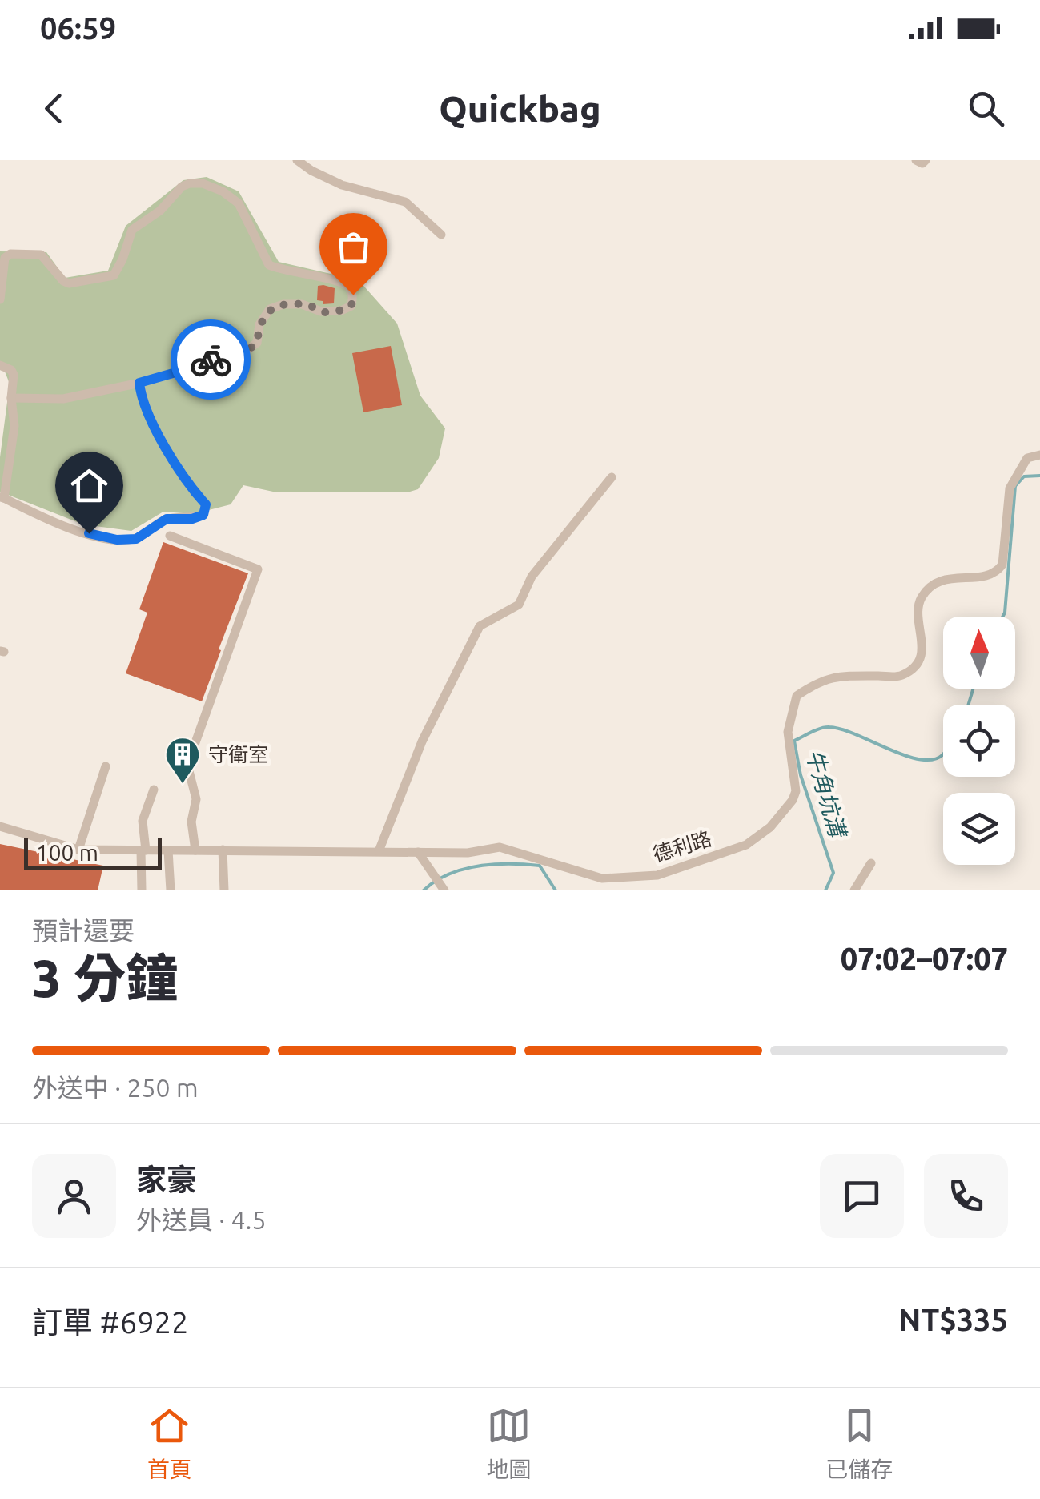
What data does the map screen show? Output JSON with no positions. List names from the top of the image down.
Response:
{
  "streets": {
    "street": ["德利路"]
  },
  "water": ["牛角坑溝"],
  "places": {
    "building": ["守衛室"]
  },
  "scale_bar": "100 m",
  "north": "top",
  "page": {
    "status": "06:59",
    "header": "Quickbag",
    "scale": "100 m",
    "heading": ["3 分鐘", "預計還要", "07:02–07:07"],
    "panel": [
      "家豪",
      "外送員 · 4.5",
      "訂單 #6922",
      "NT$335"
    ],
    "bar": "外送中 · 250 m",
    "tabs": ["首頁", "地圖", "已儲存"]
  }
}
